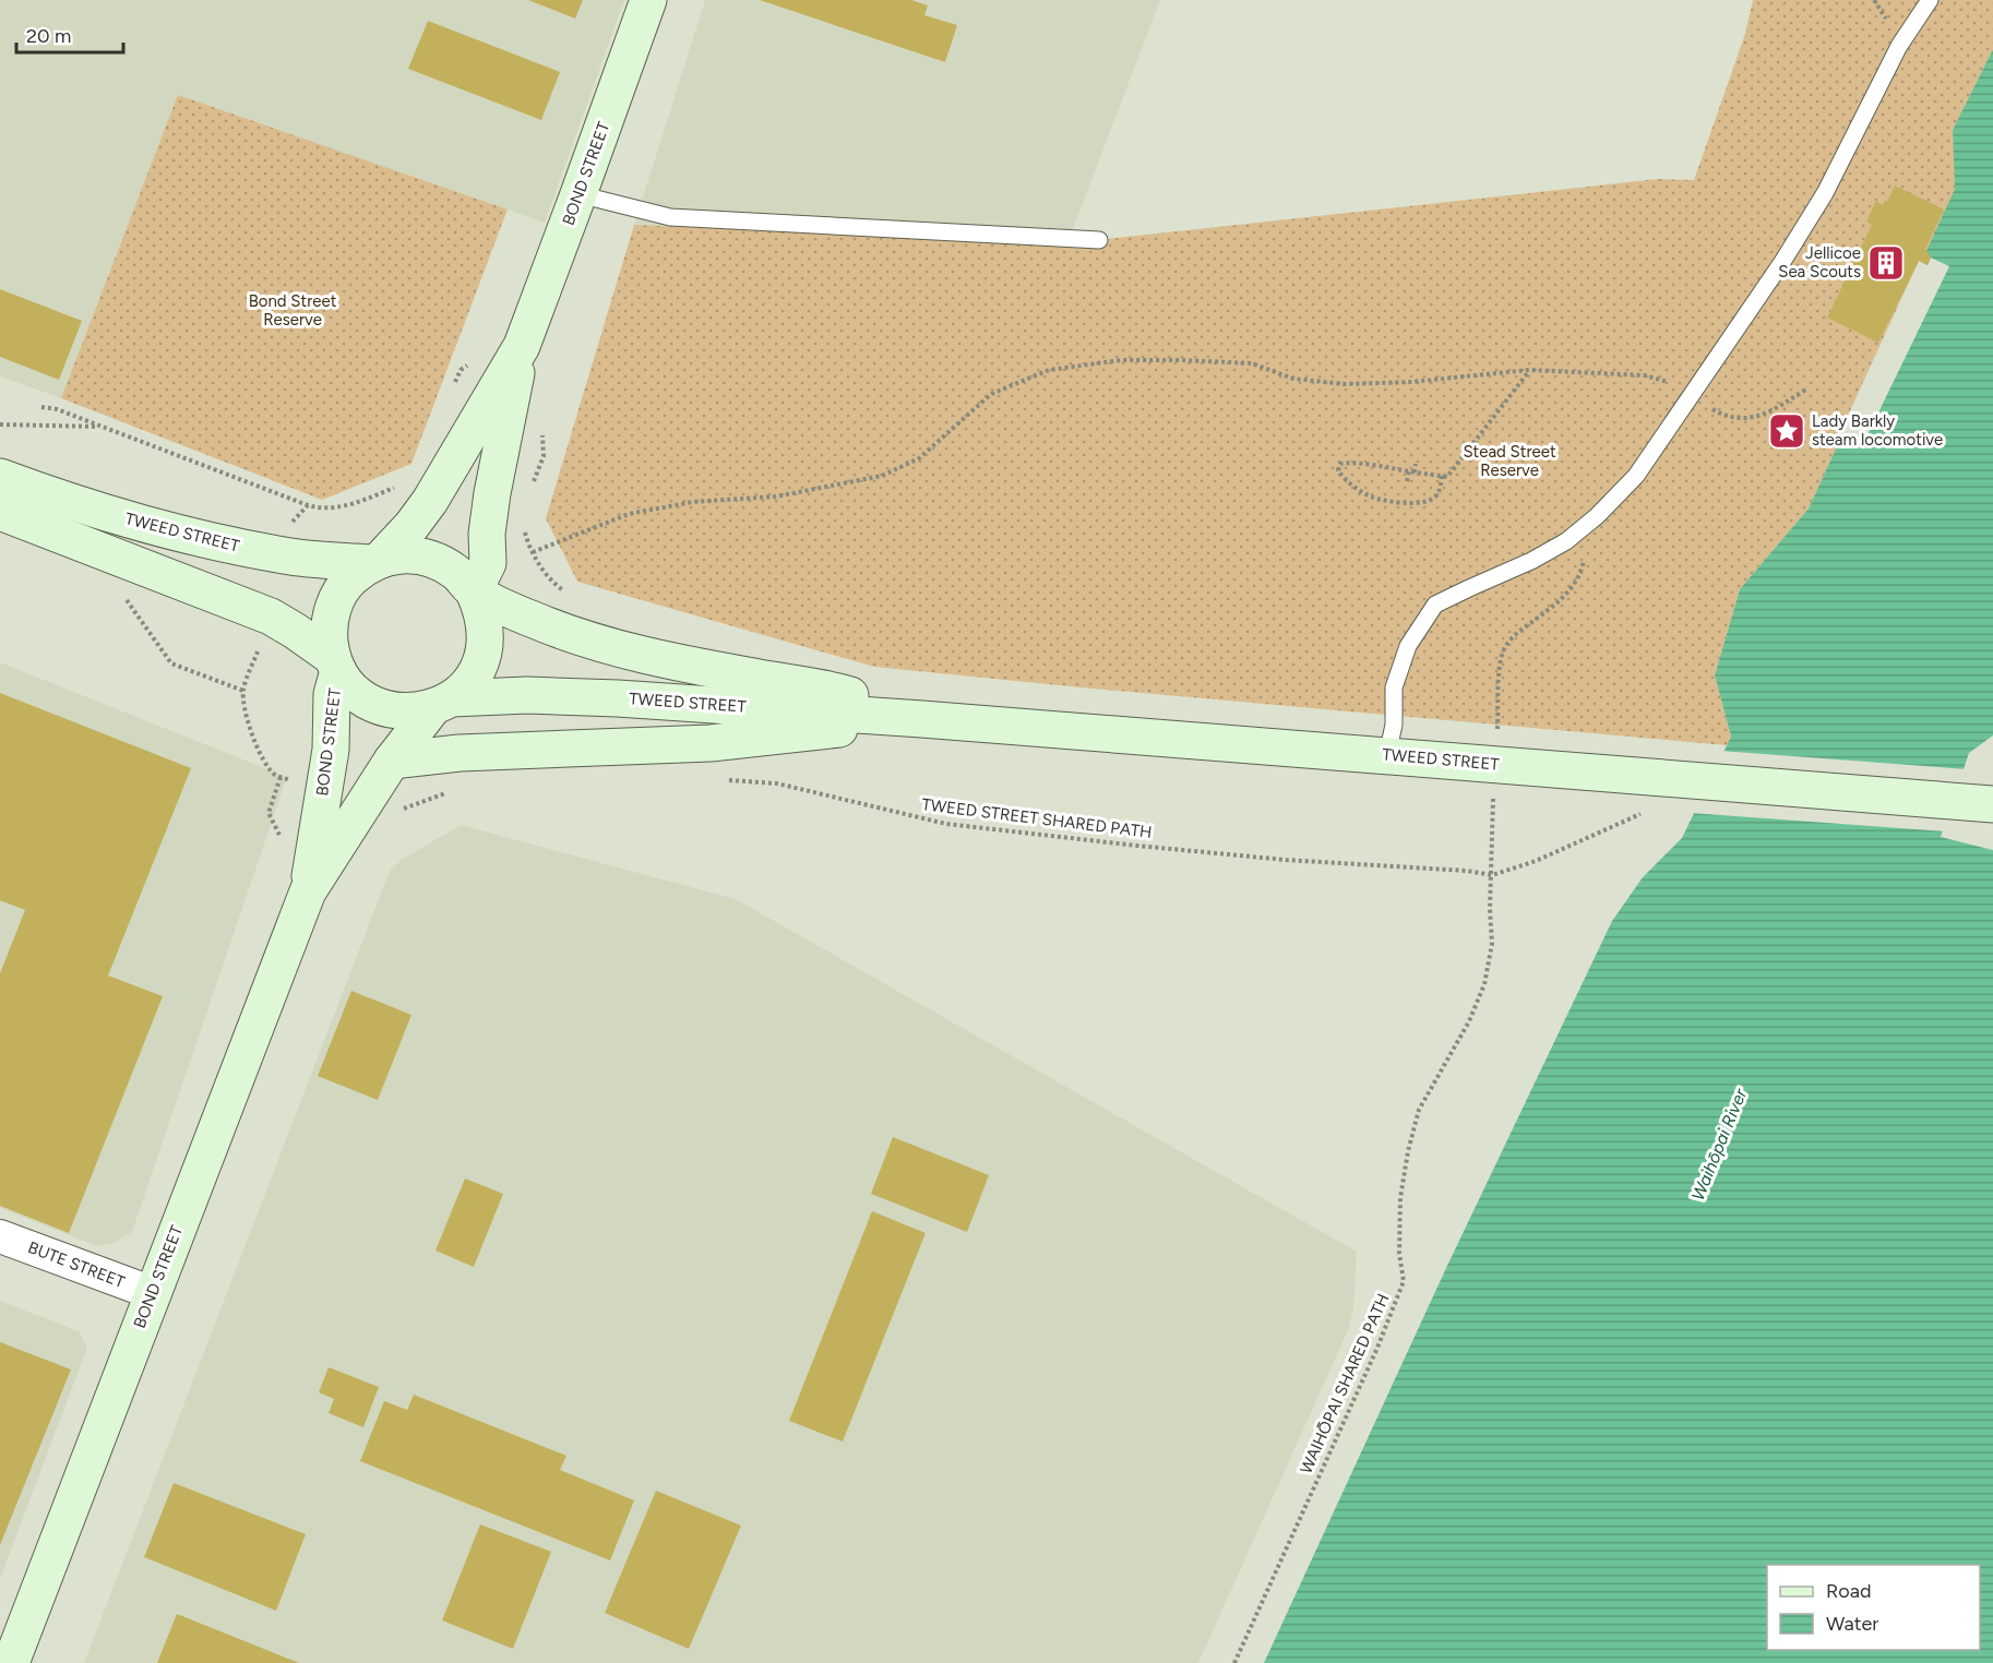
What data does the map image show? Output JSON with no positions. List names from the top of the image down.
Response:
{
  "streets": {
    "main road": ["BOND STREET", "TWEED STREET"],
    "street": ["BUTE STREET"],
    "path": ["TWEED STREET SHARED PATH", "WAIHŌPAI SHARED PATH"]
  },
  "crossings": [
    ["BOND STREET", "TWEED STREET"],
    ["BOND STREET", "BUTE STREET"],
    ["TWEED STREET", "WAIHŌPAI SHARED PATH"],
    ["TWEED STREET SHARED PATH", "WAIHŌPAI SHARED PATH"]
  ],
  "water": ["Waihōpai River"],
  "parks": ["Bond Street Reserve", "Stead Street Reserve"],
  "places": {
    "building": ["Jellicoe Sea Scouts"],
    "place": ["Lady Barkly steam locomotive"]
  },
  "legend": ["Road", "Water"],
  "scale_bar": "20 m"
}
